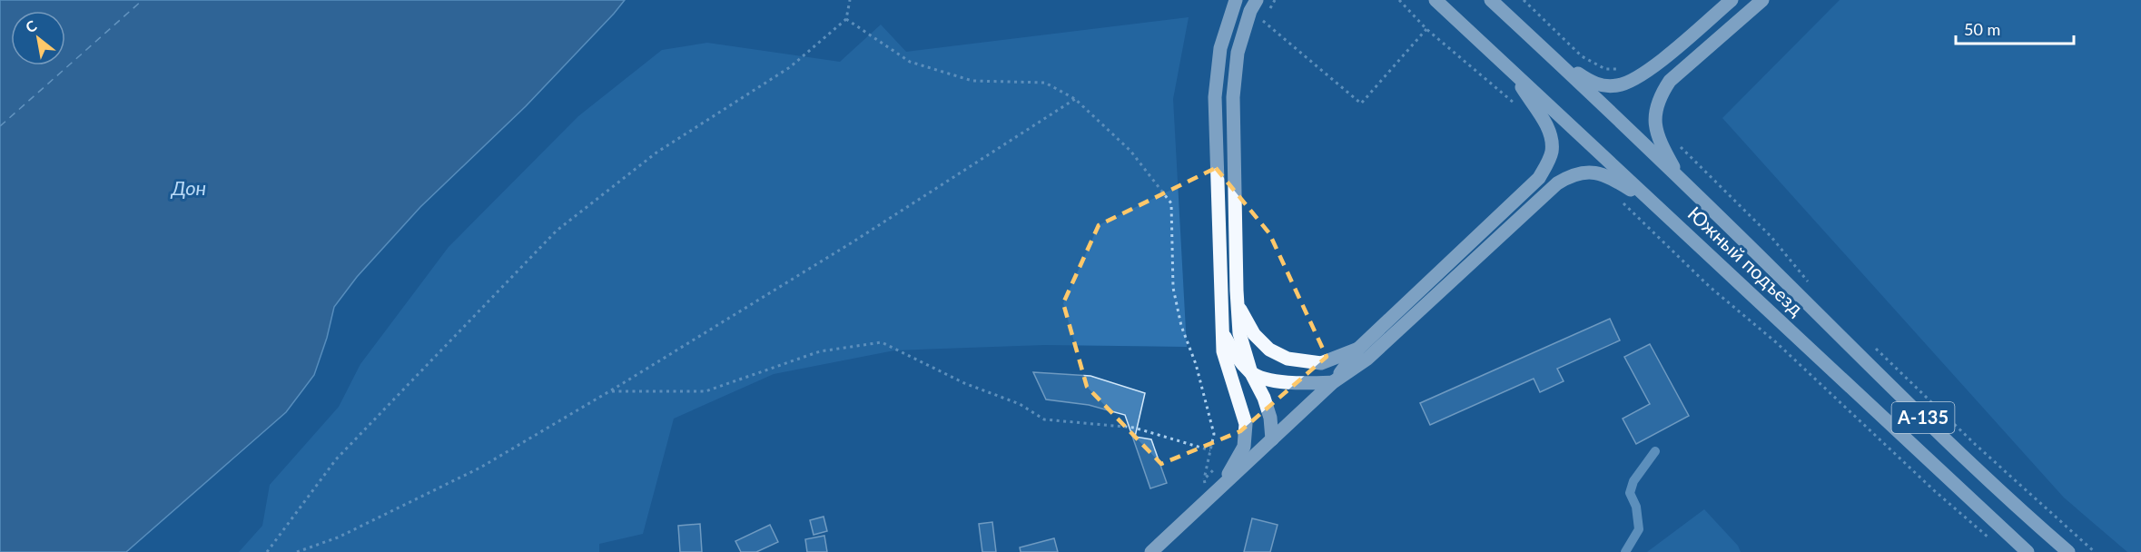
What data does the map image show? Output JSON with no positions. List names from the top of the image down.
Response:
{
  "streets": {
    "main road": ["Южный подъезд", "А-135"]
  },
  "water": ["Дон"],
  "scale_bar": "50 m",
  "north": "top left"
}
